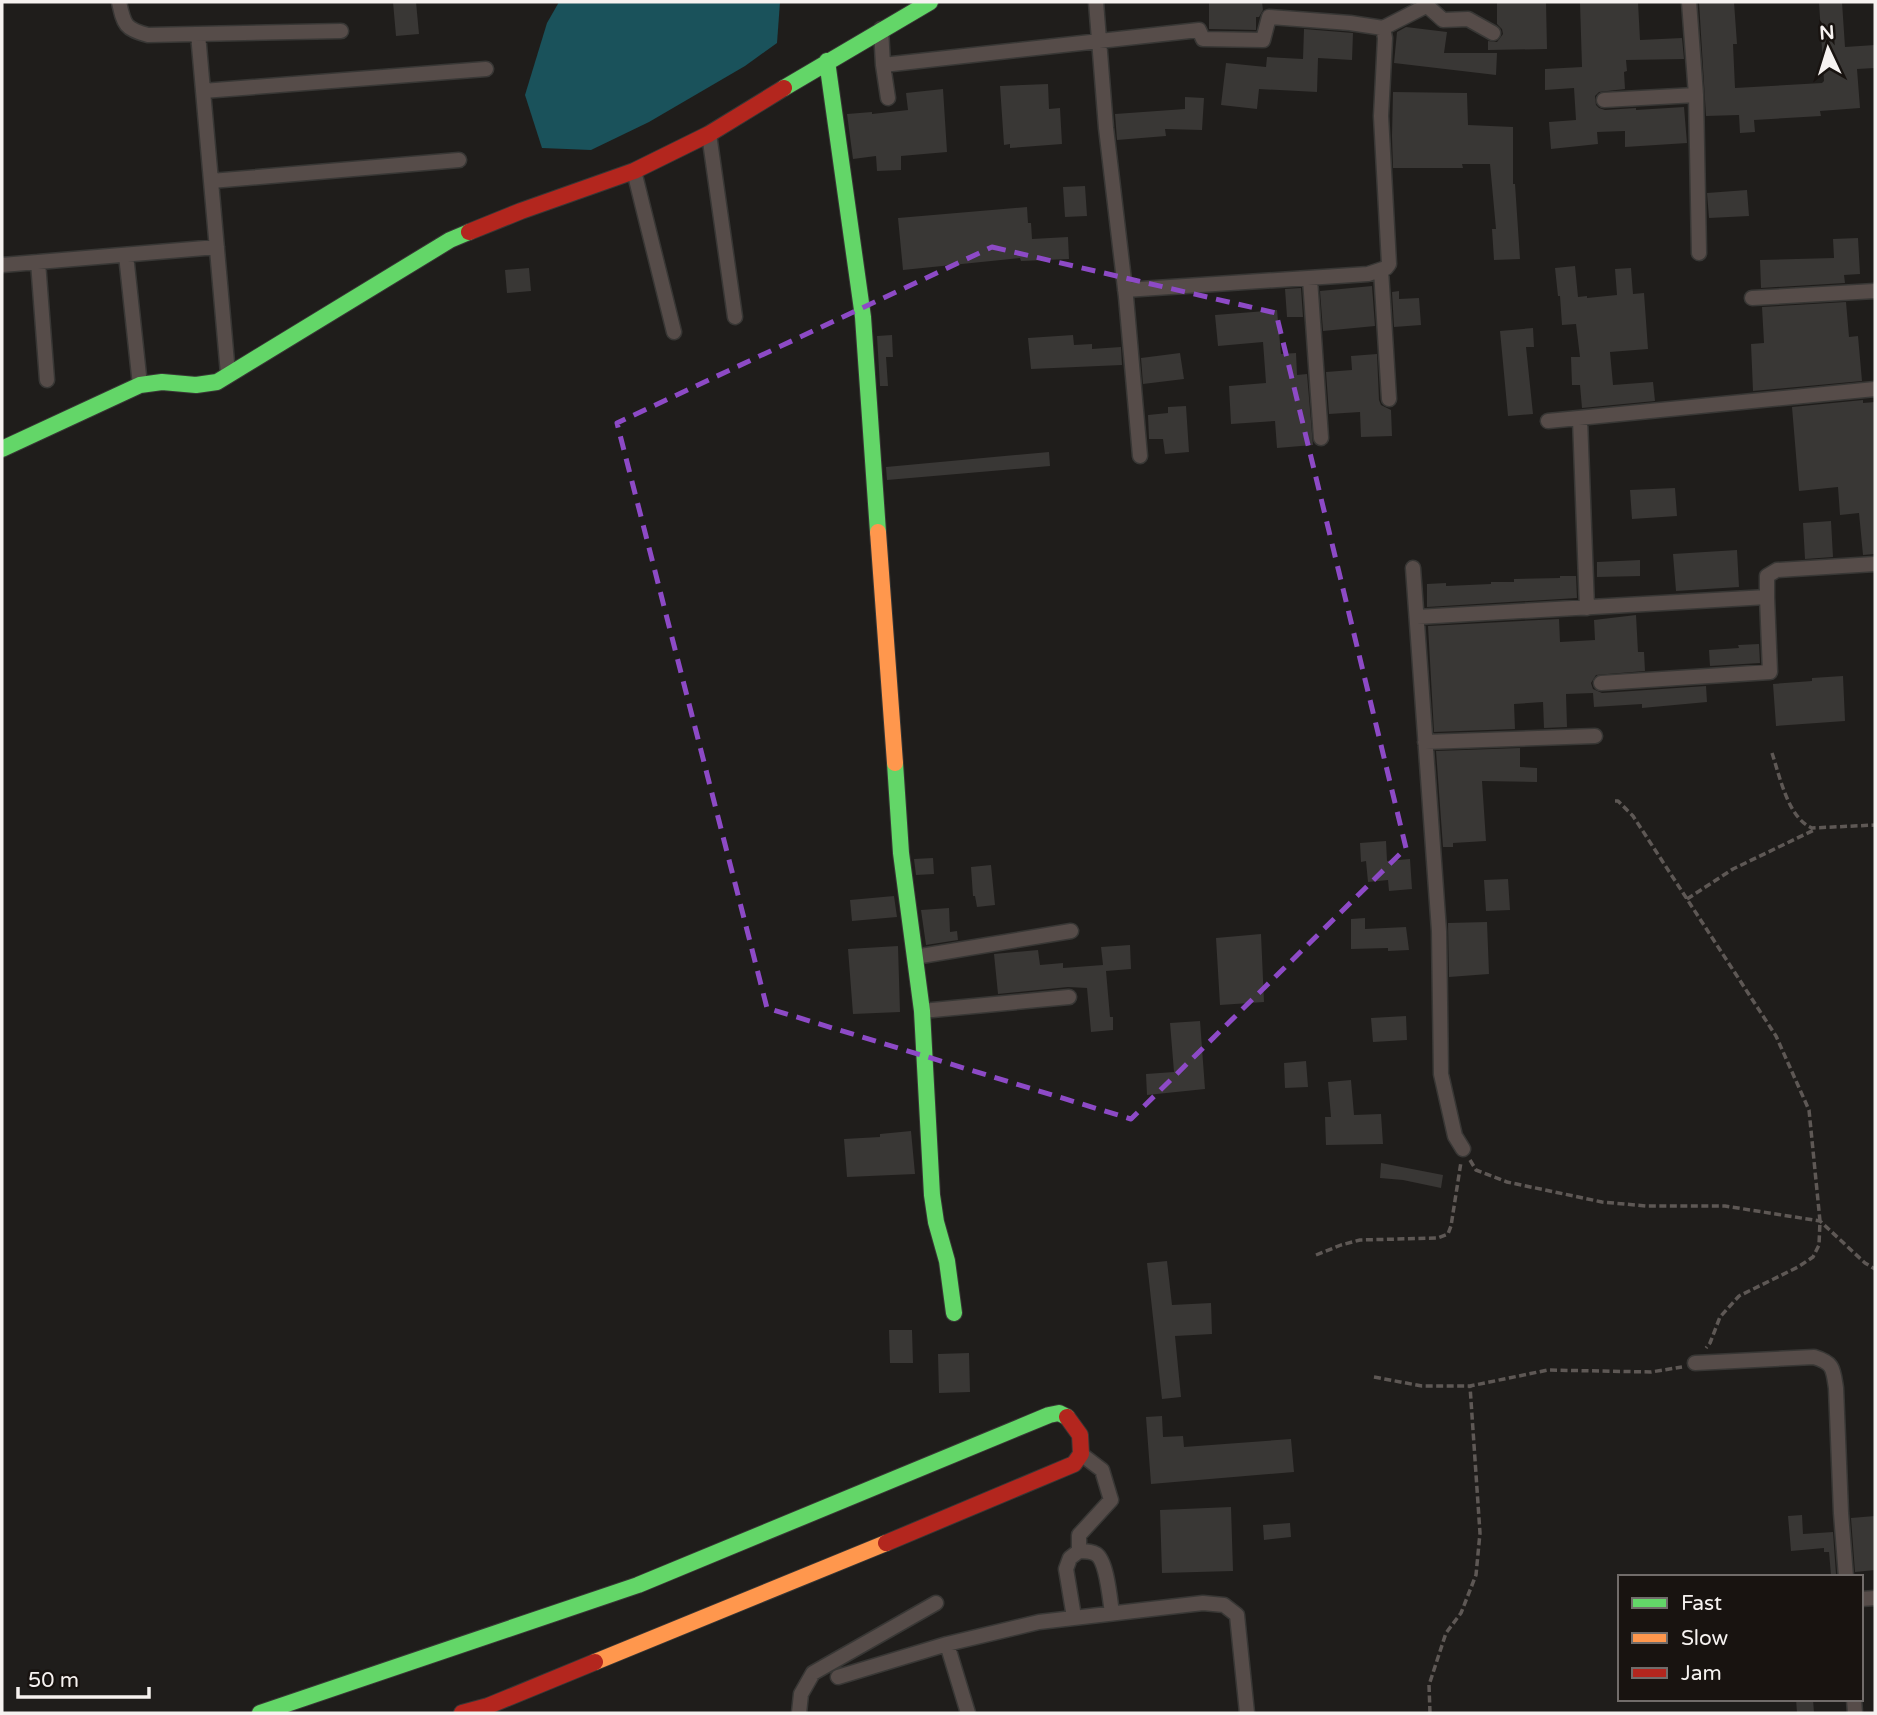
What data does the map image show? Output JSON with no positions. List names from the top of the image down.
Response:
{
  "legend": ["Fast", "Slow", "Jam"],
  "scale_bar": "50 m",
  "north": "top"
}
